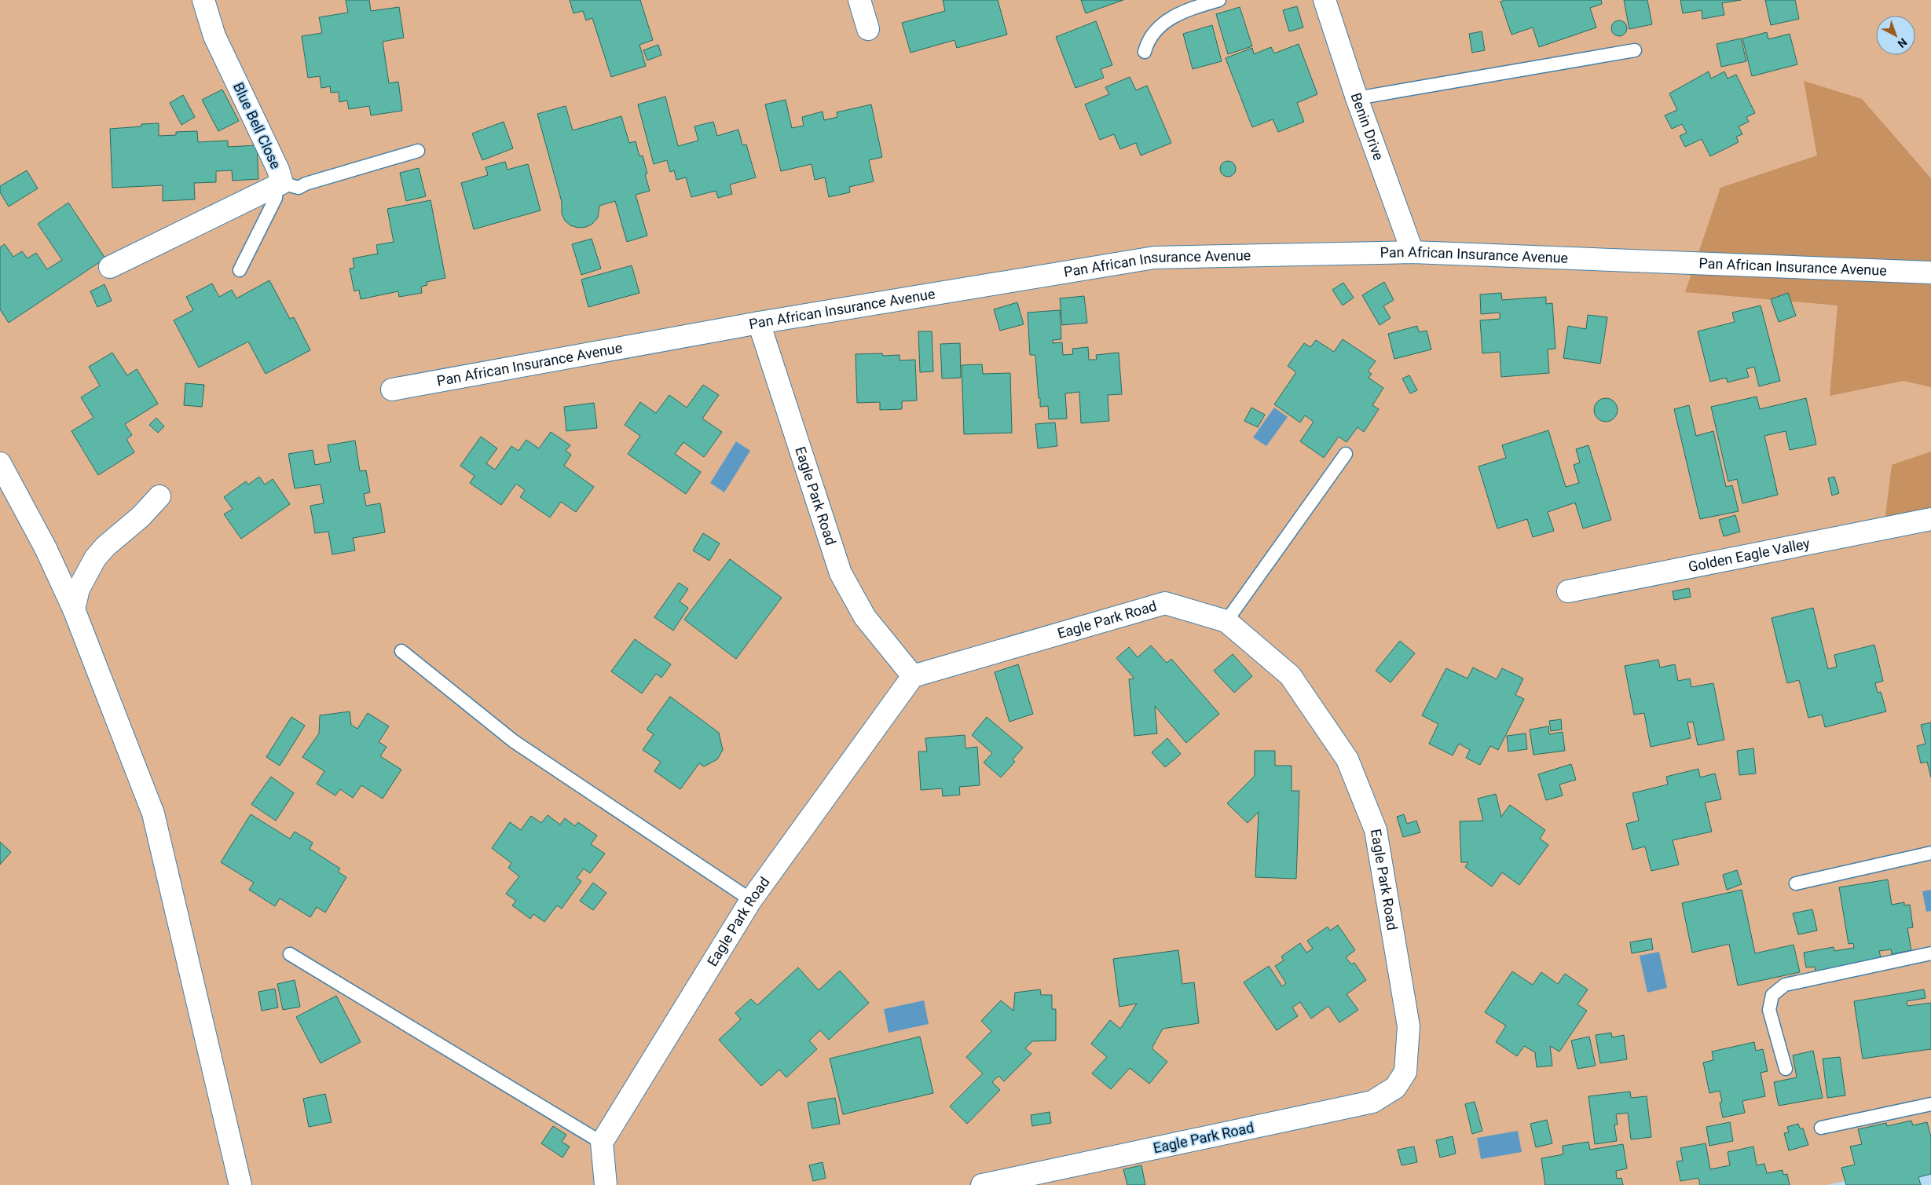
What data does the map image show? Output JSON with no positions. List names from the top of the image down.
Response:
{
  "streets": {
    "street": [
      "Blue Bell Close",
      "Benin Drive",
      "Pan African Insurance Avenue",
      "Eagle Park Road",
      "Golden Eagle Valley"
    ]
  },
  "crossings": [
    ["Benin Drive", "Pan African Insurance Avenue"],
    ["Pan African Insurance Avenue", "Eagle Park Road"]
  ],
  "north": "bottom right"
}
